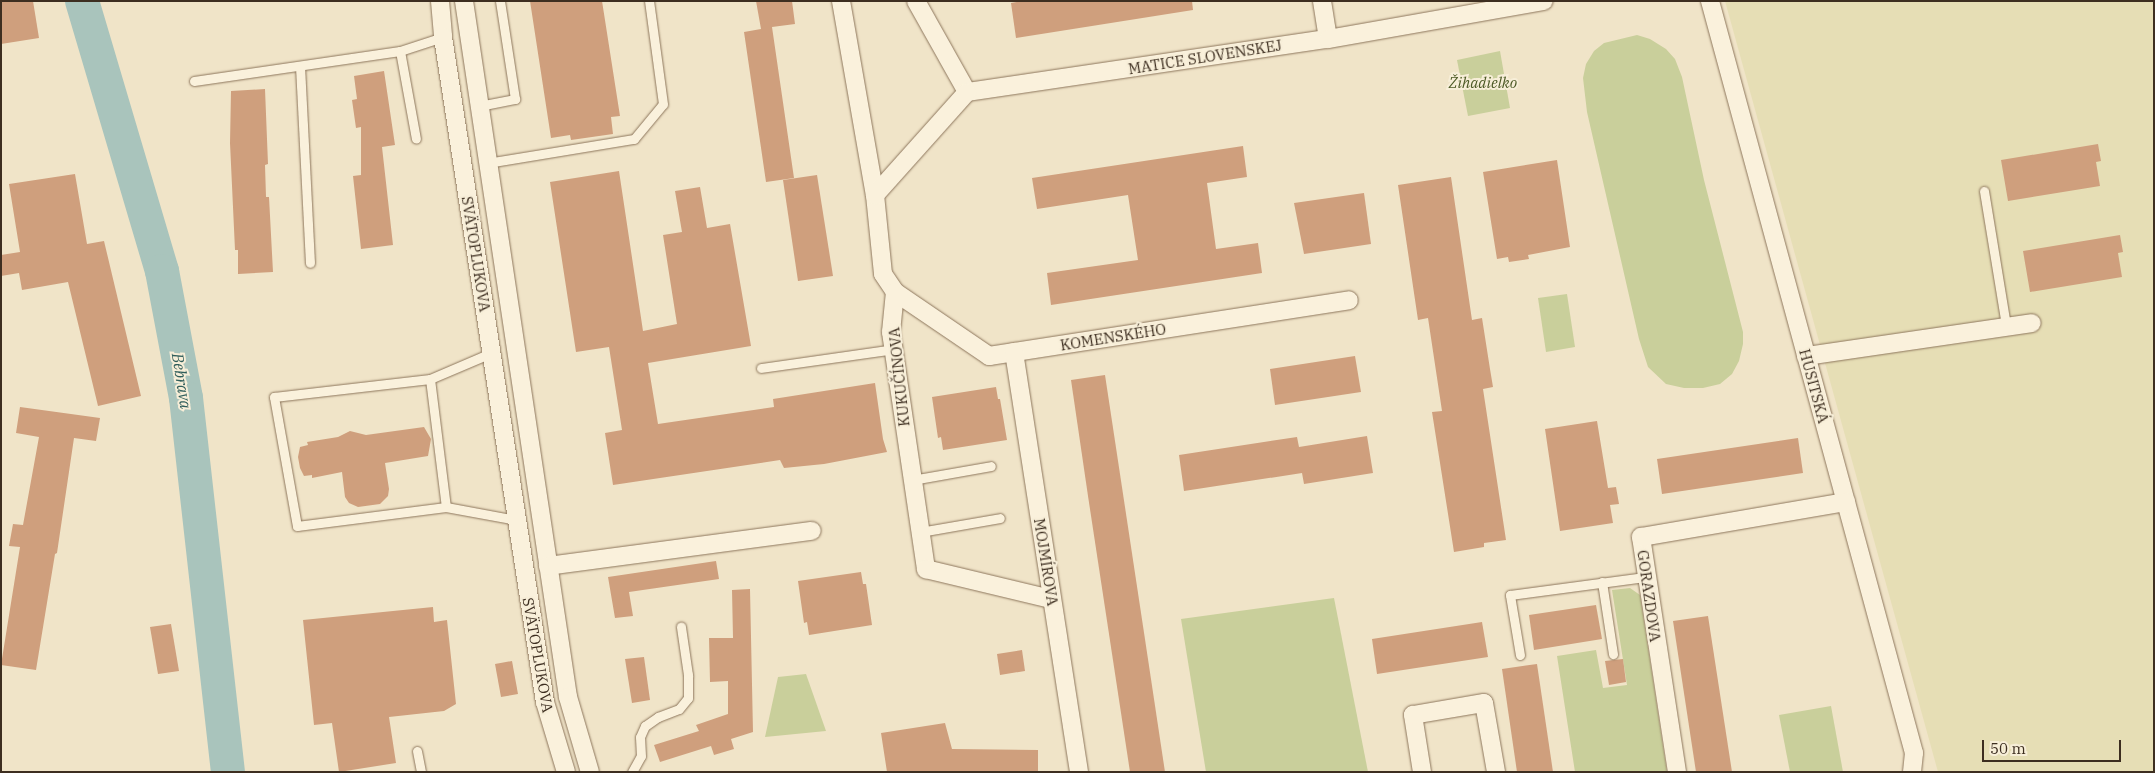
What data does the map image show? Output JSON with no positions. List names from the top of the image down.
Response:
{
  "streets": {
    "street": [
      "MATICE SLOVENSKEJ",
      "SVÄTOPLUKOVA",
      "KOMENSKÉHO",
      "KUKUČÍNOVA",
      "HUSITSKÁ",
      "MOJMÍROVA",
      "GORAZDOVA"
    ]
  },
  "crossings": [
    ["KOMENSKÉHO", "KUKUČÍNOVA"],
    ["KOMENSKÉHO", "MOJMÍROVA"],
    ["KUKUČÍNOVA", "MOJMÍROVA"],
    ["HUSITSKÁ", "GORAZDOVA"]
  ],
  "water": ["Bebrava"],
  "parks": ["Žihadielko"],
  "scale_bar": "50 m"
}
